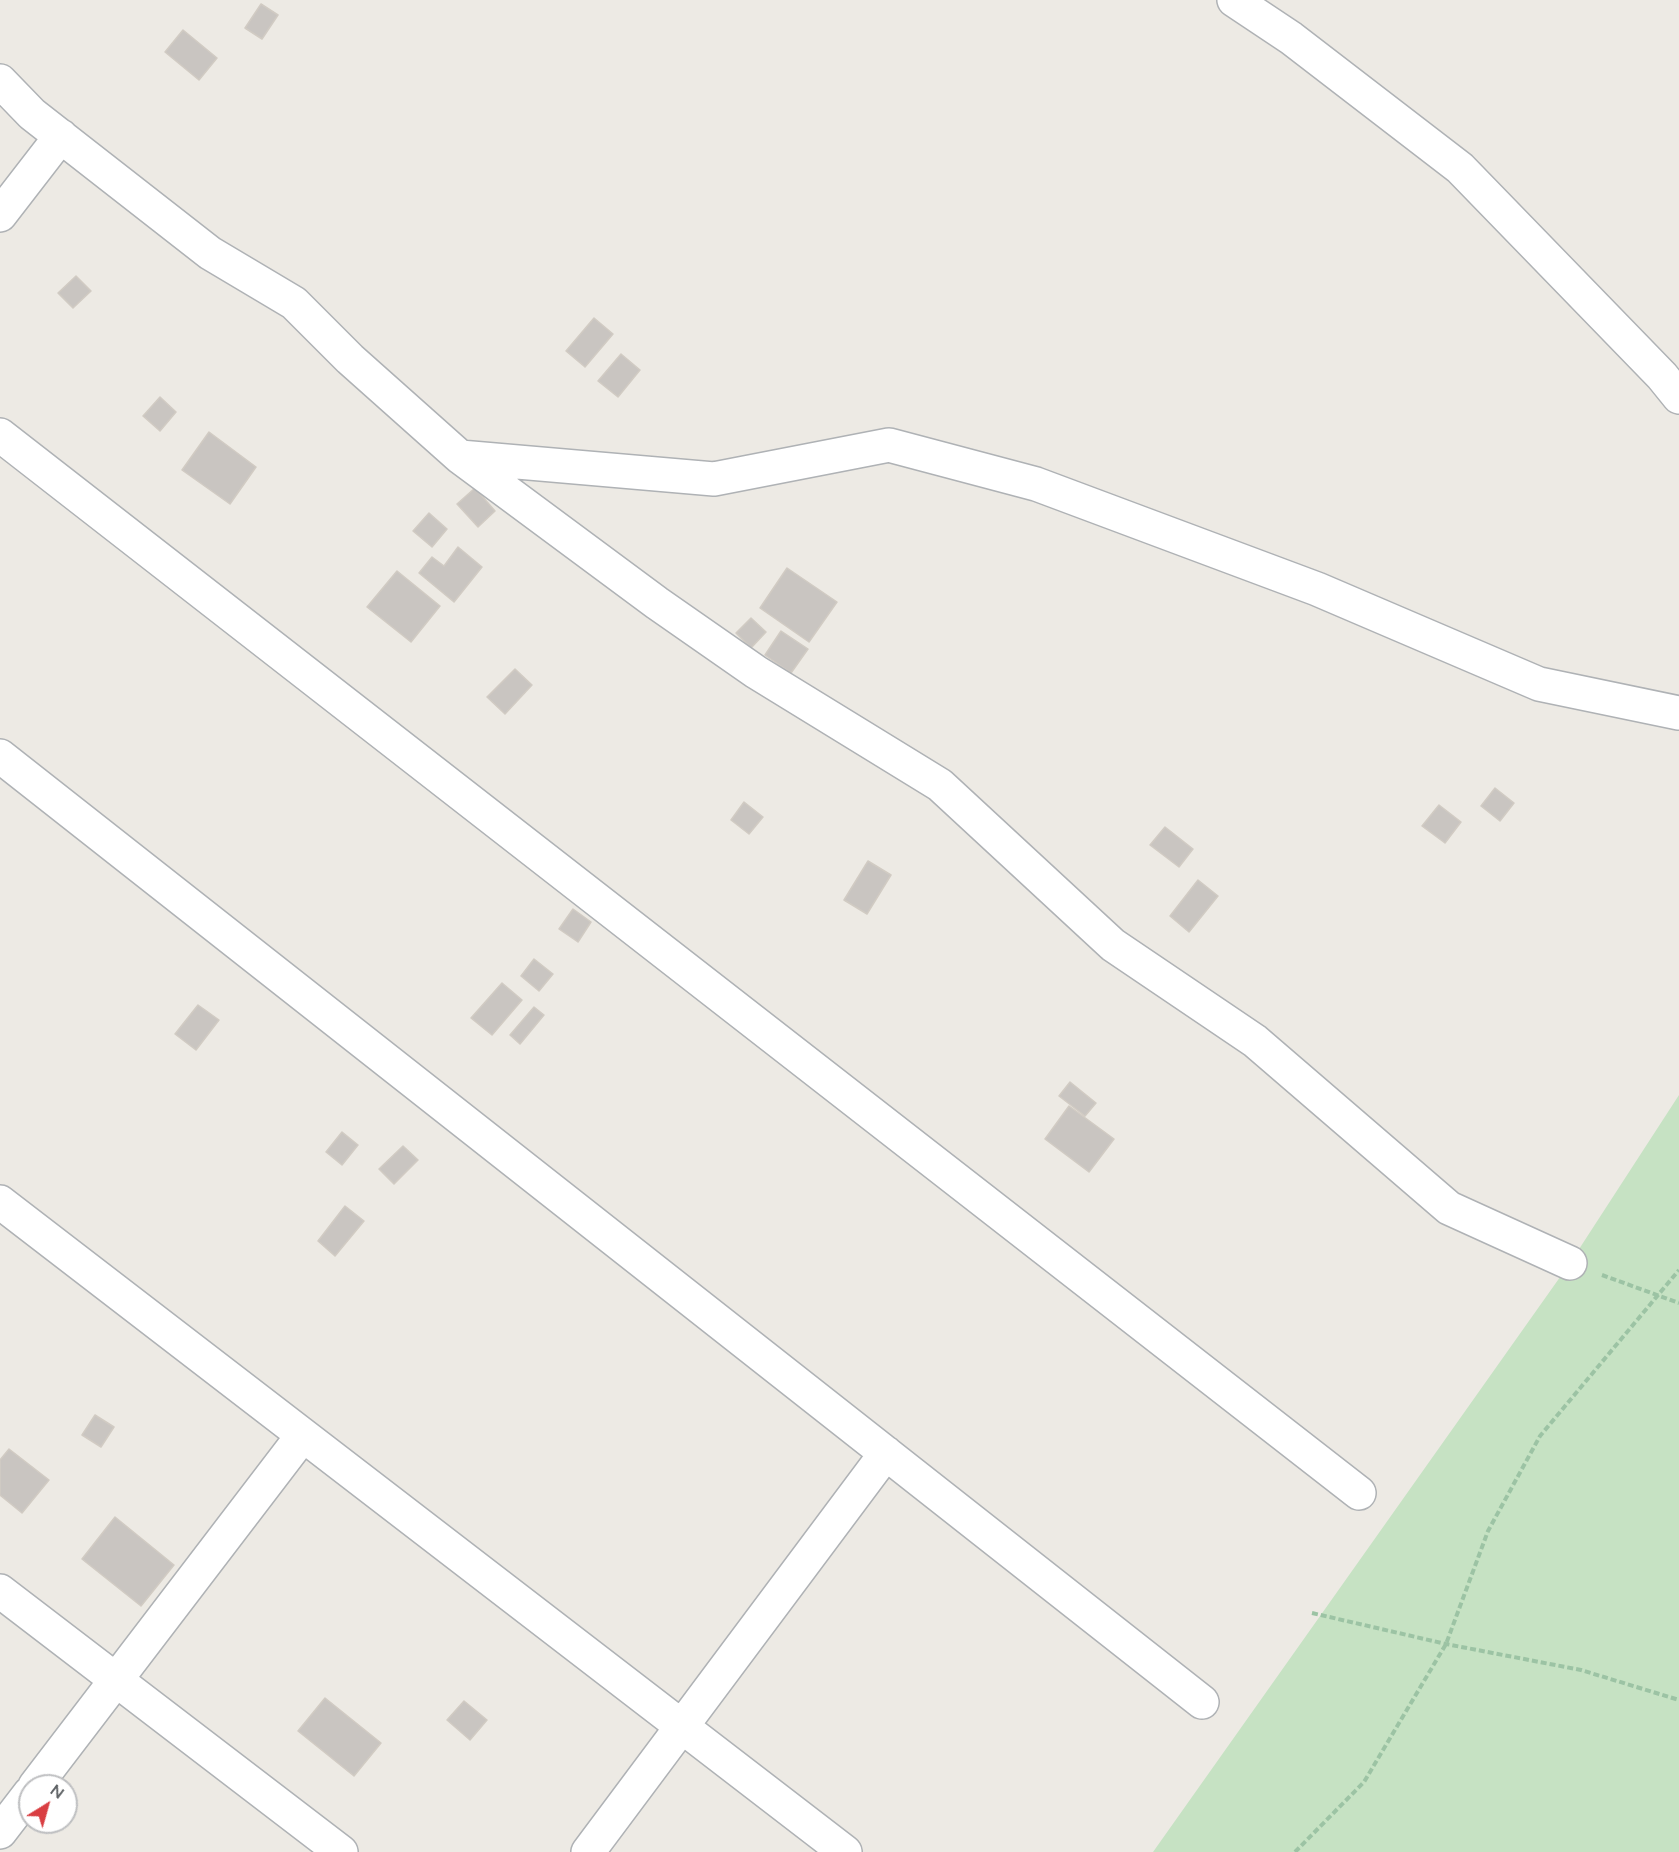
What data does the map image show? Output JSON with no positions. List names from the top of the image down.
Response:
{
  "north": "top right"
}
